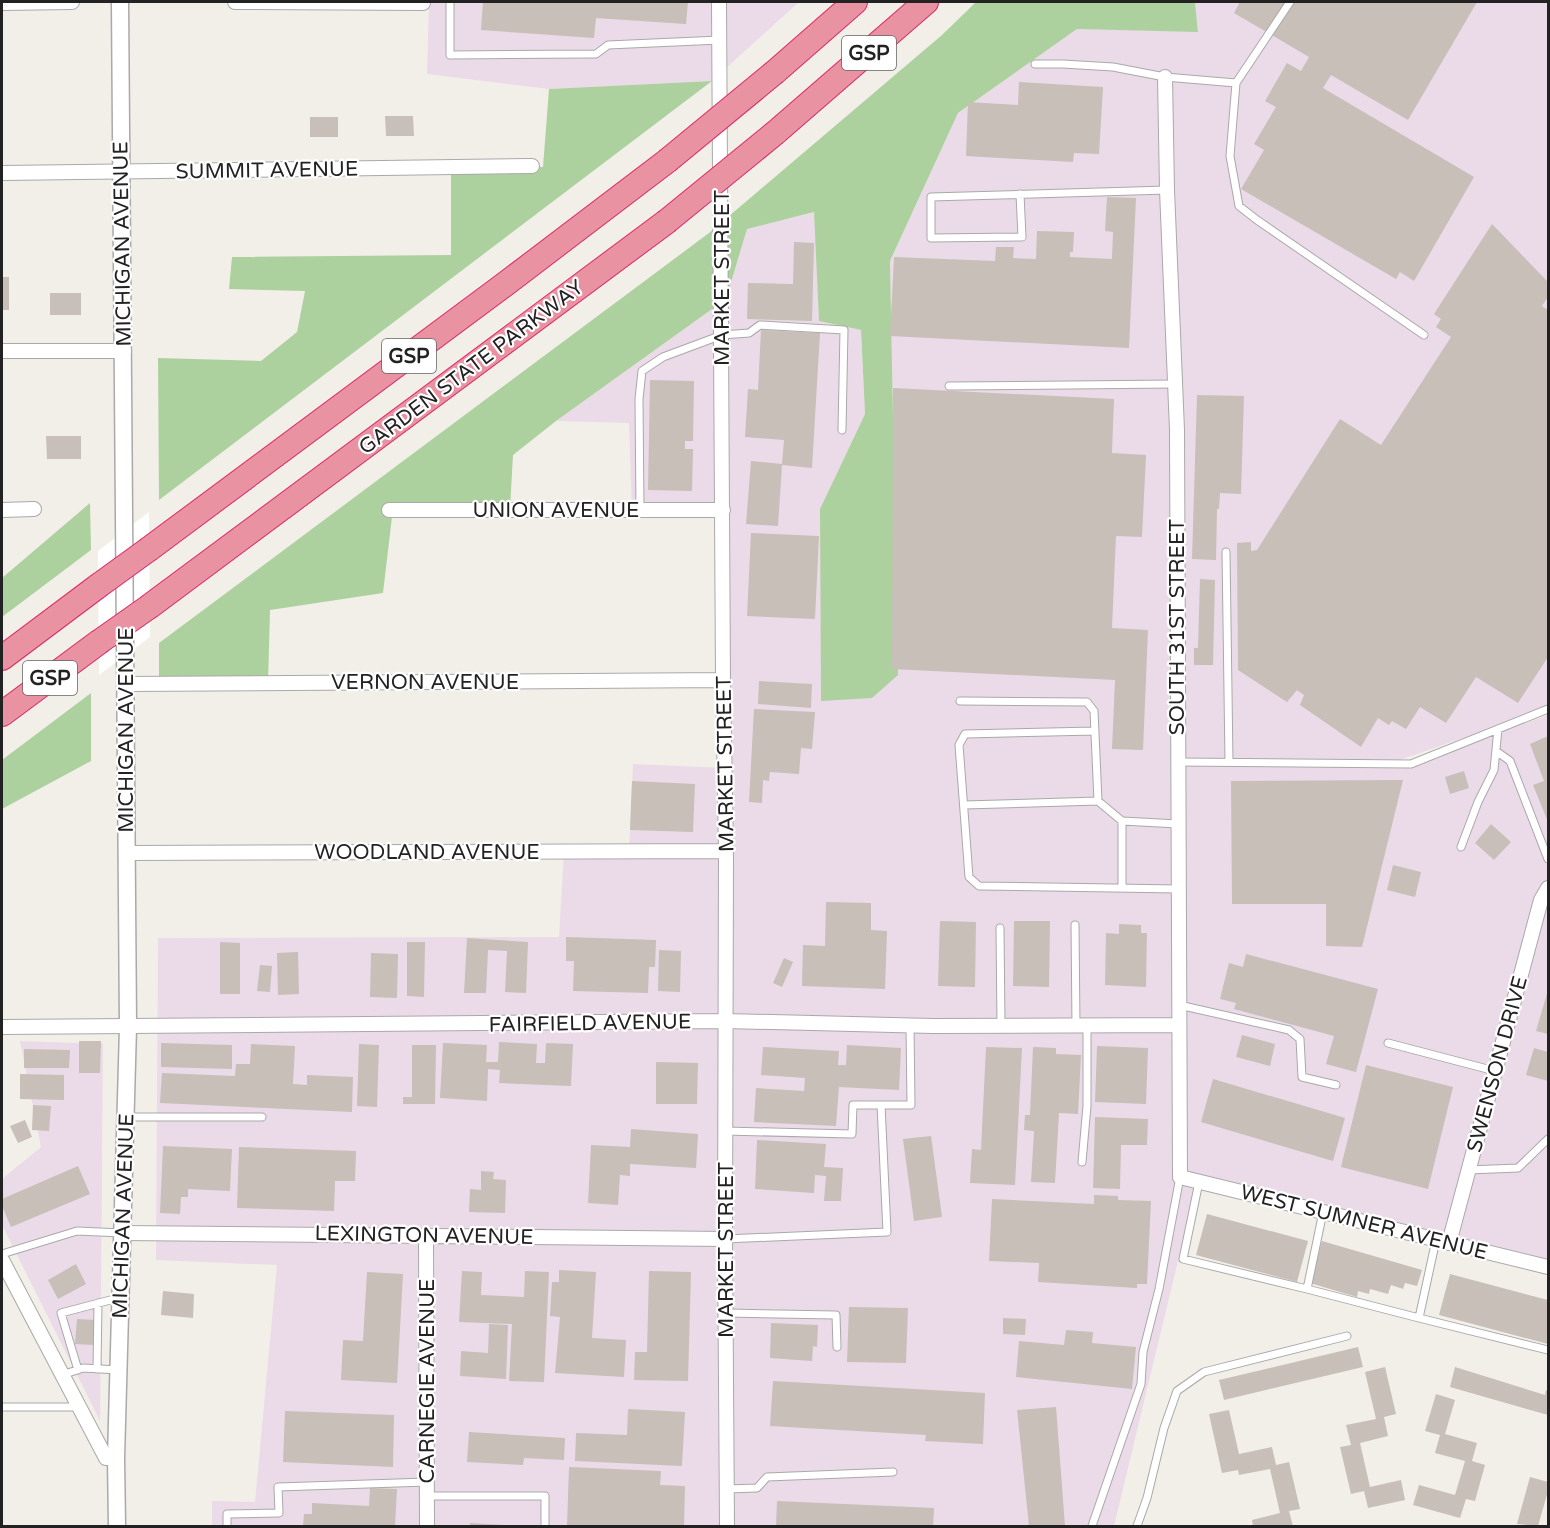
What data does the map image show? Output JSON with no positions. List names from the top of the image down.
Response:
{
  "streets": {
    "highway": ["GSP", "GARDEN STATE PARKWAY"],
    "street": [
      "SUMMIT AVENUE",
      "MICHIGAN AVENUE",
      "MARKET STREET",
      "UNION AVENUE",
      "SOUTH 31ST STREET",
      "VERNON AVENUE",
      "WOODLAND AVENUE",
      "FAIRFIELD AVENUE",
      "SWENSON DRIVE",
      "WEST SUMNER AVENUE",
      "LEXINGTON AVENUE",
      "CARNEGIE AVENUE"
    ]
  },
  "crossings": [
    ["SUMMIT AVENUE", "MICHIGAN AVENUE"],
    ["MICHIGAN AVENUE", "VERNON AVENUE"],
    ["MICHIGAN AVENUE", "WOODLAND AVENUE"],
    ["MICHIGAN AVENUE", "FAIRFIELD AVENUE"],
    ["MICHIGAN AVENUE", "LEXINGTON AVENUE"],
    ["MARKET STREET", "UNION AVENUE"],
    ["MARKET STREET", "VERNON AVENUE"],
    ["MARKET STREET", "WOODLAND AVENUE"],
    ["MARKET STREET", "FAIRFIELD AVENUE"],
    ["MARKET STREET", "LEXINGTON AVENUE"],
    ["SOUTH 31ST STREET", "FAIRFIELD AVENUE"],
    ["SOUTH 31ST STREET", "WEST SUMNER AVENUE"],
    ["SWENSON DRIVE", "WEST SUMNER AVENUE"],
    ["LEXINGTON AVENUE", "CARNEGIE AVENUE"]
  ]
}
